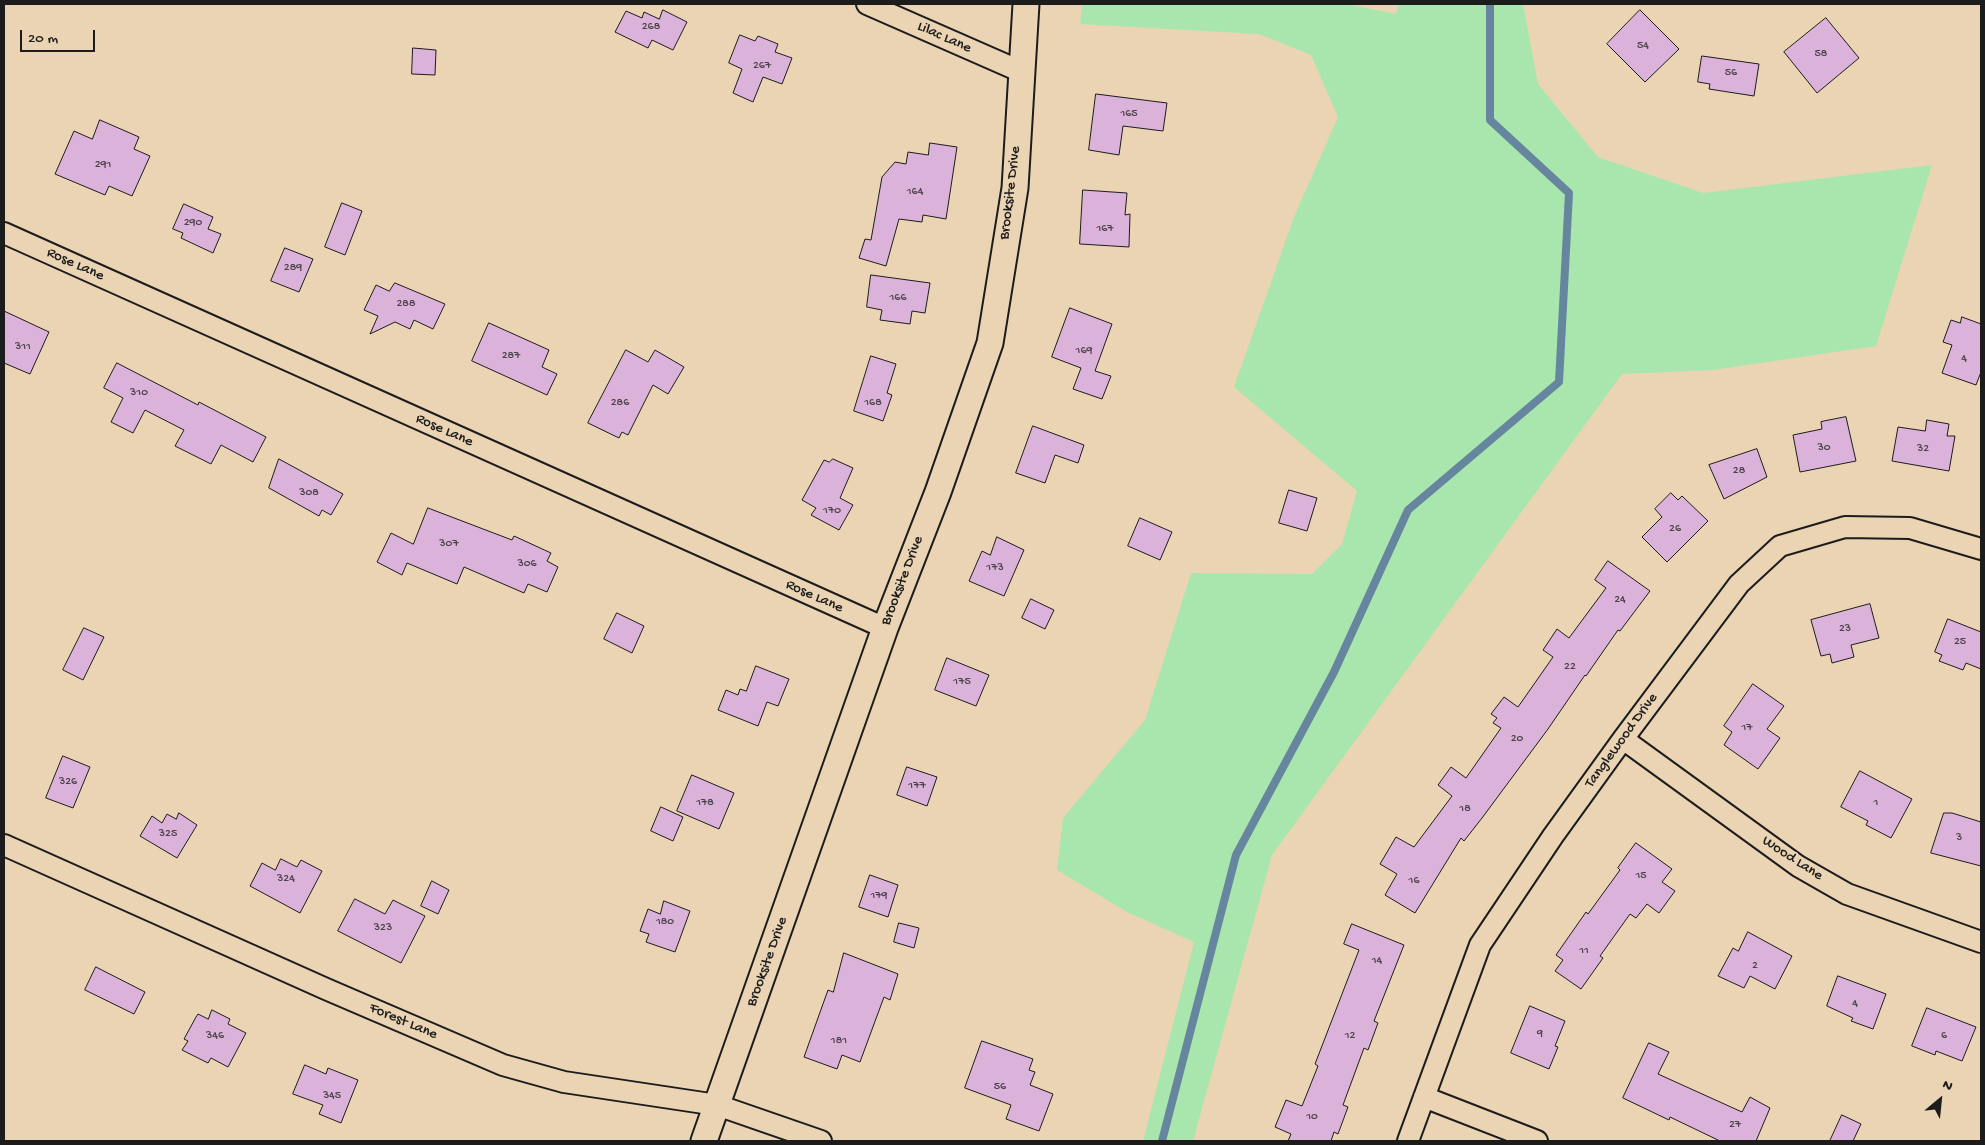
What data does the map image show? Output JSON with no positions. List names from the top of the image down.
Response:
{
  "streets": {
    "street": [
      "Lilac Lane",
      "Brooksite Drive",
      "Rose Lane",
      "Tanglewood Drive",
      "Wood Lane",
      "Forest Lane"
    ]
  },
  "crossings": [
    ["Lilac Lane", "Brooksite Drive"],
    ["Brooksite Drive", "Rose Lane"],
    ["Brooksite Drive", "Forest Lane"],
    ["Tanglewood Drive", "Wood Lane"]
  ],
  "house_numbers": [
    "268",
    "54",
    "58",
    "267",
    "56",
    "165",
    "291",
    "164",
    "290",
    "167",
    "289",
    "166",
    "288",
    "311",
    "169",
    "287",
    "4",
    "310",
    "286",
    "168",
    "30",
    "32",
    "28",
    "308",
    "170",
    "26",
    "307",
    "306",
    "173",
    "24",
    "23",
    "25",
    "22",
    "175",
    "17",
    "20",
    "326",
    "177",
    "178",
    "1",
    "18",
    "325",
    "3",
    "15",
    "324",
    "16",
    "179",
    "180",
    "323",
    "11",
    "14",
    "2",
    "4",
    "9",
    "346",
    "12",
    "6",
    "181",
    "56",
    "345",
    "10",
    "27"
  ],
  "scale_bar": "20 m",
  "north": "top right"
}
